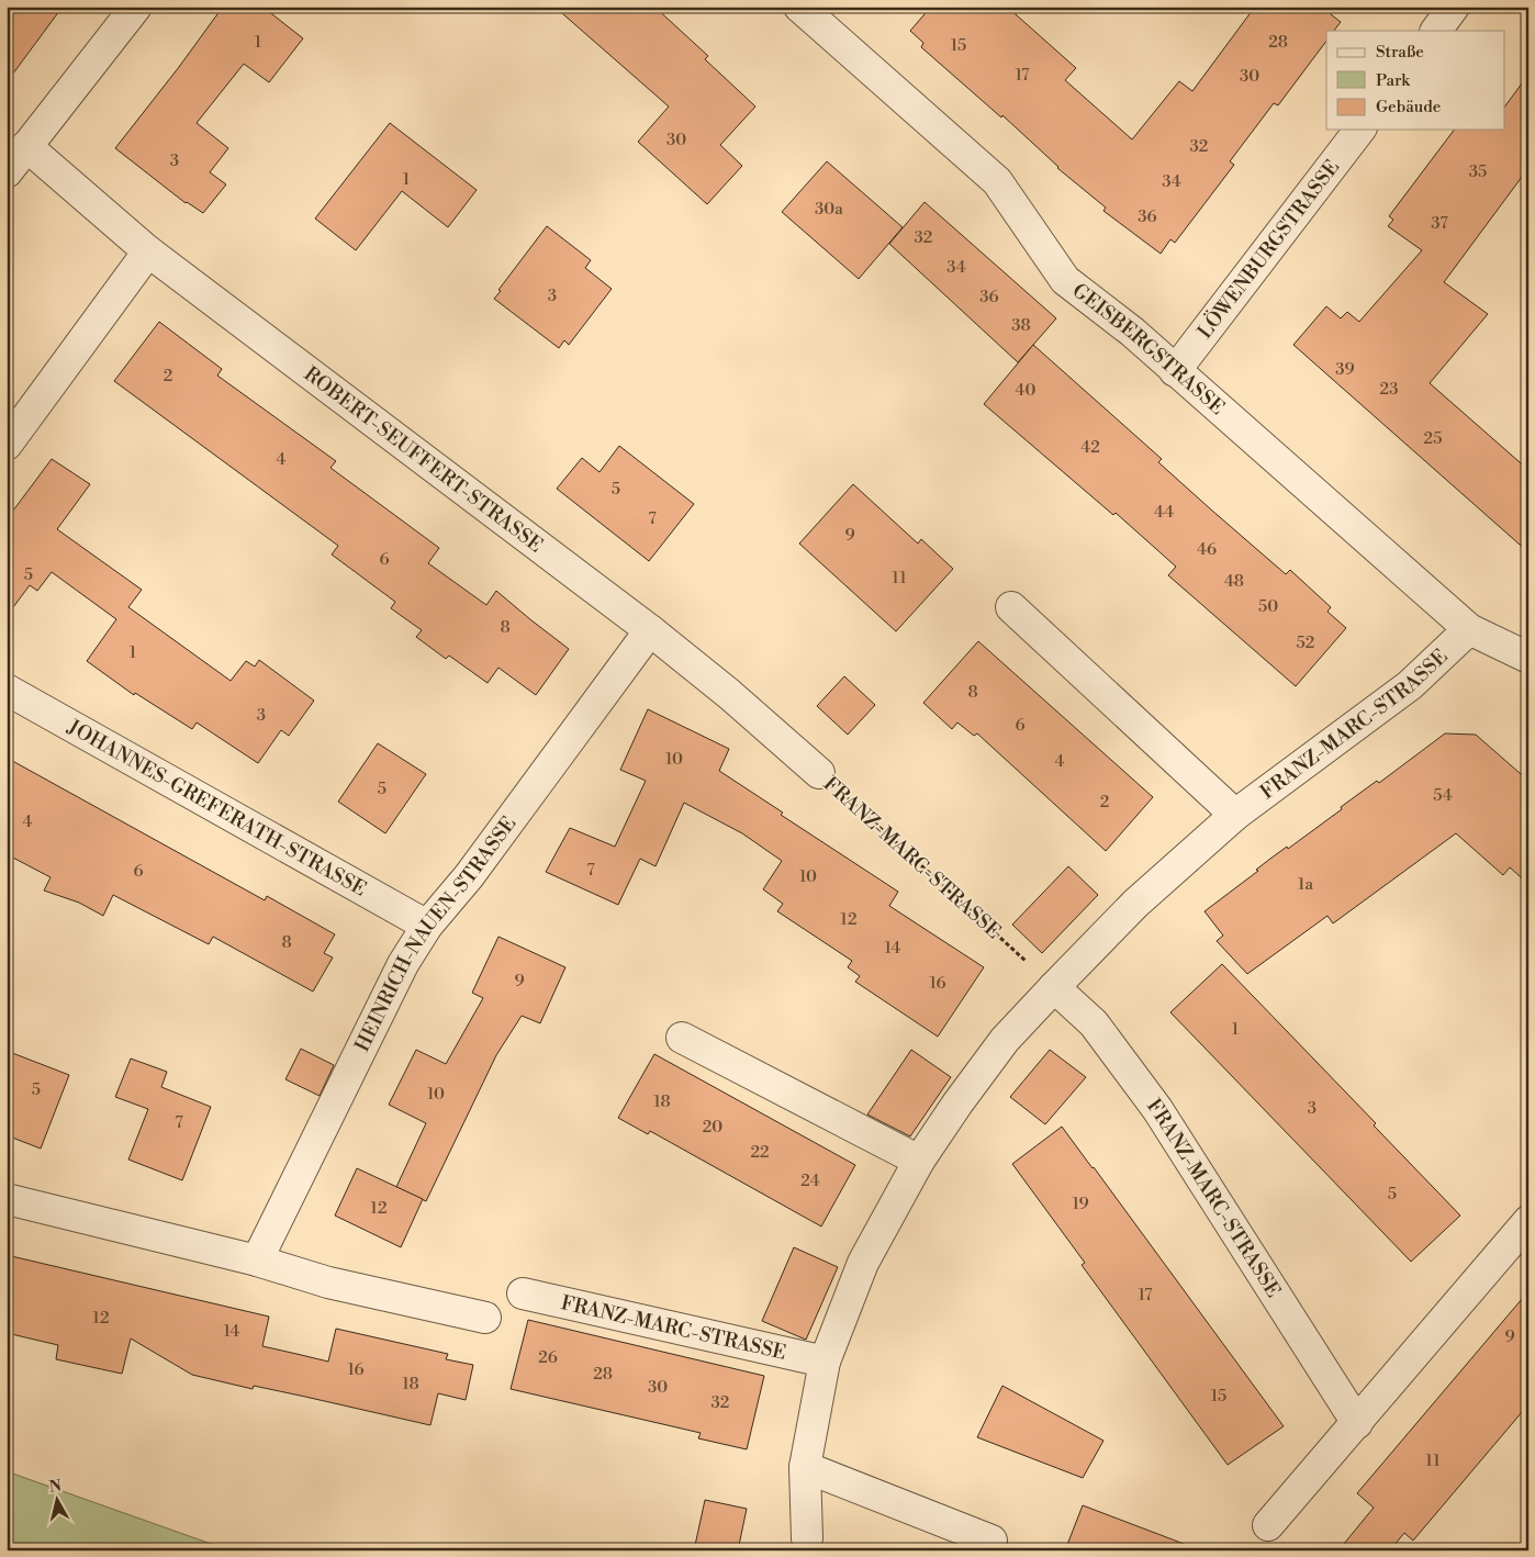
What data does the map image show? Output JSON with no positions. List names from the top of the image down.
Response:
{
  "streets": {
    "street": [
      "LÖWENBURGSTRASSE",
      "GEISBERGSTRASSE",
      "ROBERT-SEUFFERT-STRASSE",
      "FRANZ-MARC-STRASSE",
      "JOHANNES-GREFERATH-STRASSE",
      "HEINRICH-NAUEN-STRASSE"
    ]
  },
  "crossings": [
    ["LÖWENBURGSTRASSE", "GEISBERGSTRASSE"],
    ["GEISBERGSTRASSE", "FRANZ-MARC-STRASSE"],
    ["ROBERT-SEUFFERT-STRASSE", "FRANZ-MARC-STRASSE"],
    ["ROBERT-SEUFFERT-STRASSE", "HEINRICH-NAUEN-STRASSE"],
    ["JOHANNES-GREFERATH-STRASSE", "HEINRICH-NAUEN-STRASSE"]
  ],
  "house_numbers": [
    "1",
    "28",
    "15",
    "17",
    "30",
    "30",
    "32",
    "3",
    "35",
    "1",
    "34",
    "30a",
    "36",
    "37",
    "32",
    "34",
    "3",
    "36",
    "38",
    "39",
    "2",
    "23",
    "40",
    "25",
    "42",
    "4",
    "5",
    "44",
    "7",
    "9",
    "46",
    "6",
    "5",
    "11",
    "48",
    "50",
    "8",
    "52",
    "1",
    "8",
    "3",
    "6",
    "10",
    "4",
    "5",
    "54",
    "2",
    "4",
    "7",
    "6",
    "10",
    "1a",
    "12",
    "8",
    "14",
    "9",
    "16",
    "1",
    "5",
    "10",
    "18",
    "3",
    "7",
    "20",
    "22",
    "24",
    "5",
    "19",
    "12",
    "17",
    "12",
    "14",
    "9",
    "26",
    "16",
    "28",
    "18",
    "30",
    "15",
    "32",
    "11"
  ],
  "legend": ["Straße", "Park", "Gebäude"],
  "north": "top"
}
